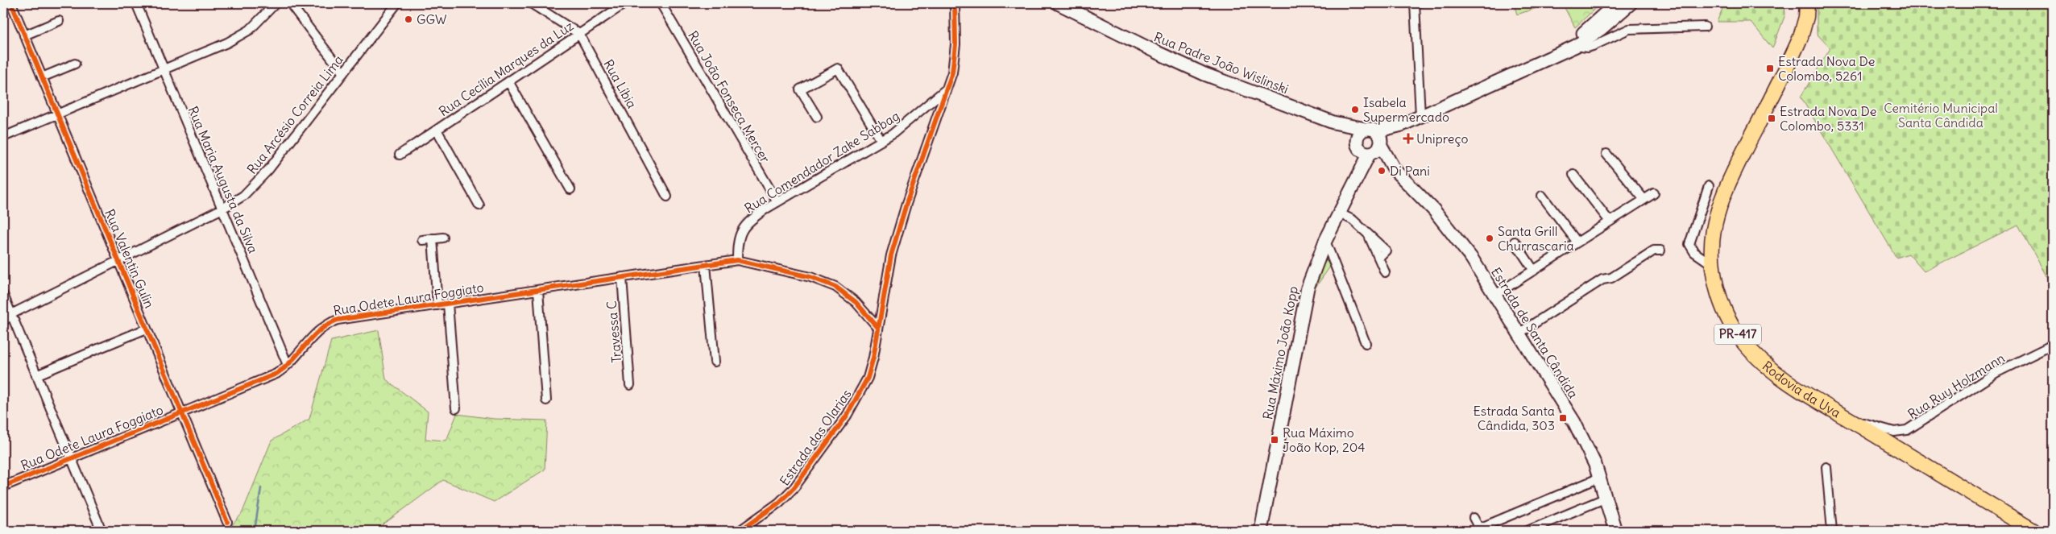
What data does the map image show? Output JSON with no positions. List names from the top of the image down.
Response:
{
  "streets": {
    "highway": ["PR-417", "Rodovia da Uva"],
    "main road": ["Rua Padre João Wislinski", "Estrada de Santa Cândida", "Rua Máximo João Kopp"],
    "street": [
      "Rua Cecília Marques da Luz",
      "Rua Líbia",
      "Rua João Fonseca Mercer",
      "Rua Arcésio Correia Lima",
      "Rua Comendador Zake Sabbag",
      "Rua Maria Augusta da Silva",
      "Rua Valentin Gulin",
      "Rua Odete Laura Foggiato",
      "Travessa C",
      "Rua Ruy Holzmann",
      "Estrada das Olarias"
    ]
  },
  "crossings": [
    ["Rua Padre João Wislinski", "Estrada de Santa Cândida"],
    ["Rua Padre João Wislinski", "Rua Máximo João Kopp"],
    ["Rua Cecília Marques da Luz", "Rua Líbia"],
    ["Rua João Fonseca Mercer", "Rua Comendador Zake Sabbag"],
    ["Rua Arcésio Correia Lima", "Rua Maria Augusta da Silva"],
    ["Rua Arcésio Correia Lima", "Rua Valentin Gulin"],
    ["Rua Comendador Zake Sabbag", "Rua Odete Laura Foggiato"],
    ["Rua Comendador Zake Sabbag", "Estrada das Olarias"],
    ["Rua Maria Augusta da Silva", "Rua Odete Laura Foggiato"],
    ["Rua Valentin Gulin", "Rua Odete Laura Foggiato"],
    ["Rua Odete Laura Foggiato", "Travessa C"],
    ["Estrada de Santa Cândida", "Rua Máximo João Kopp"],
    ["Rua Ruy Holzmann", "Rodovia da Uva"]
  ],
  "parks": ["Cemitério Municipal Santa Cândida"],
  "places": {
    "other": [
      "GGW",
      "Isabela Supermercado",
      "Di Pani",
      "Santa Grill Churrascaria"
    ],
    "transit": [
      "Estrada Nova De Colombo, 5261",
      "Estrada Nova De Colombo, 5331",
      "Estrada Santa Cândida, 303",
      "Rua Máximo João Kop, 204"
    ],
    "health": ["Unipreço"]
  }
}
